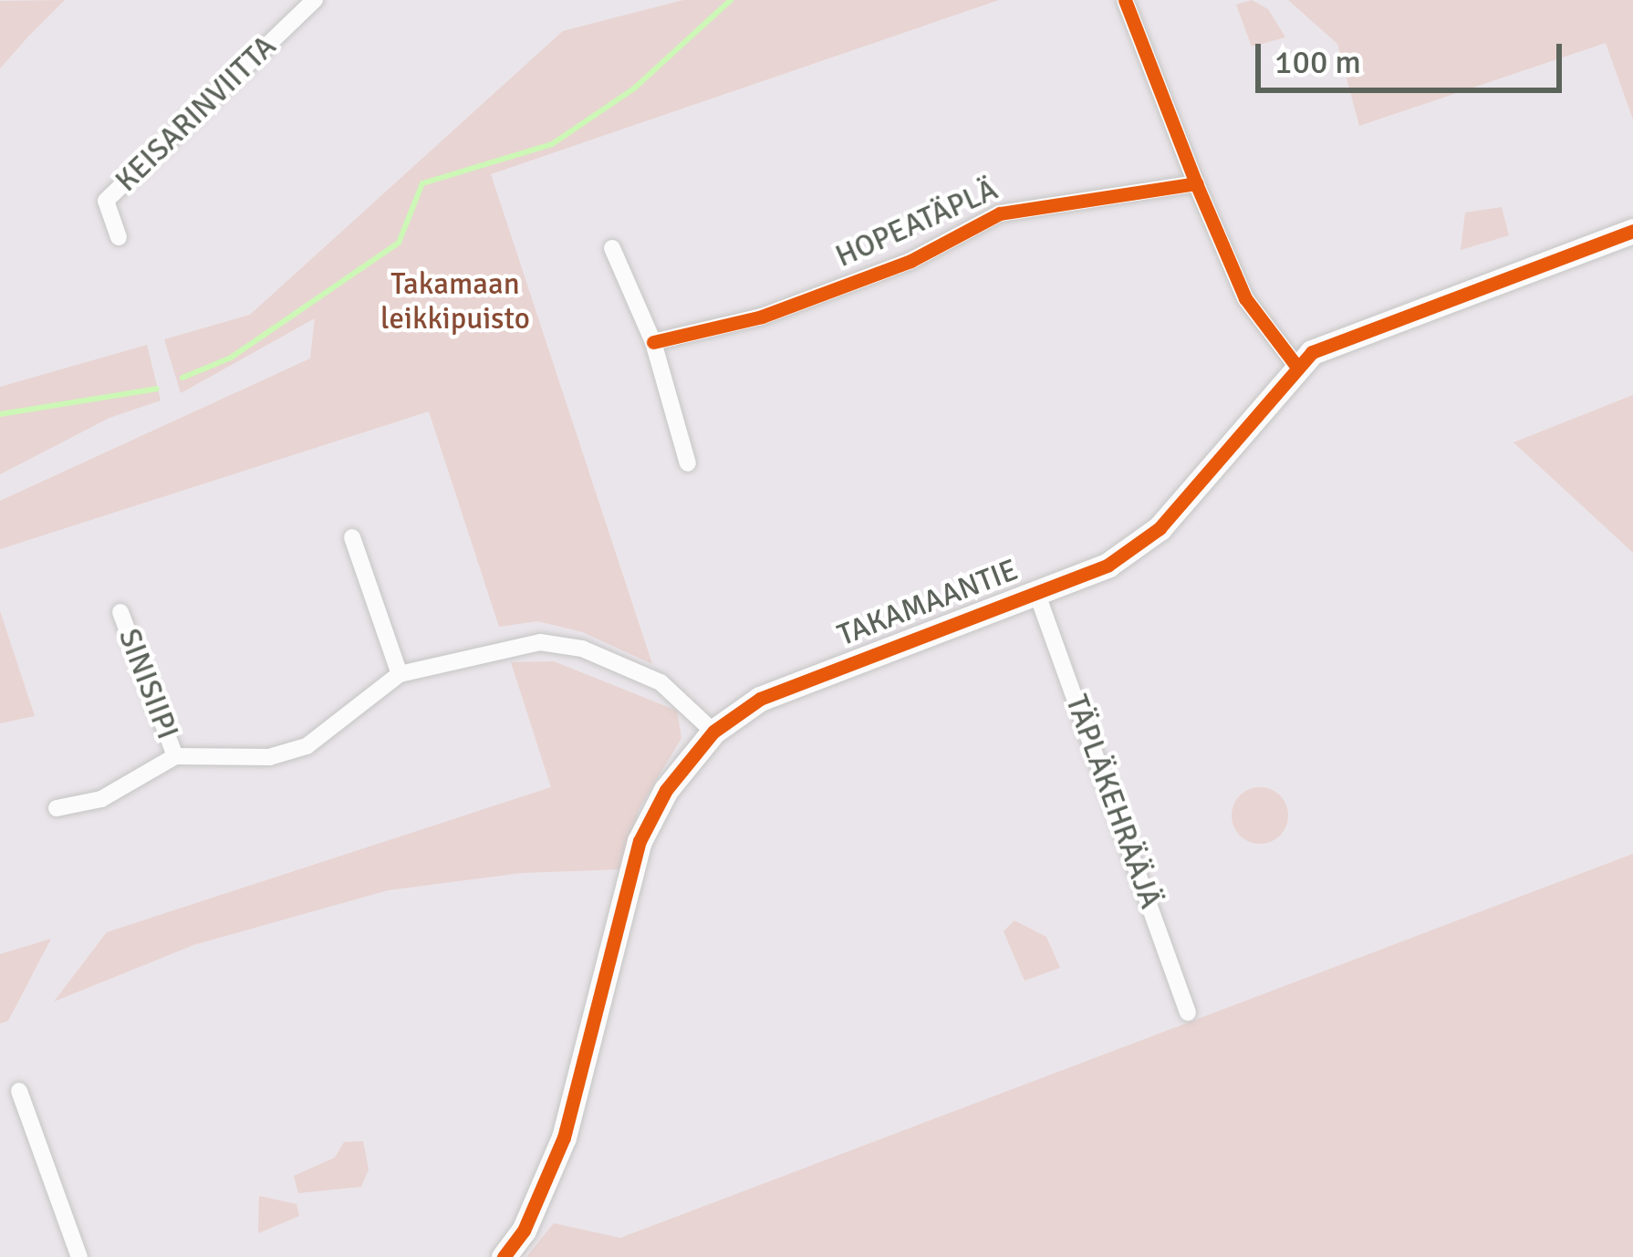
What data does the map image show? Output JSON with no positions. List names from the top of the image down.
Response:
{
  "streets": {
    "street": [
      "KEISARINVIITTA",
      "HOPEATÄPLÄ",
      "TAKAMAANTIE",
      "SINISIIPI",
      "TÄPLÄKEHRÄÄJÄ"
    ]
  },
  "crossings": [
    ["TAKAMAANTIE", "TÄPLÄKEHRÄÄJÄ"]
  ],
  "parks": ["Takamaan leikkipuisto"],
  "scale_bar": "100 m"
}
